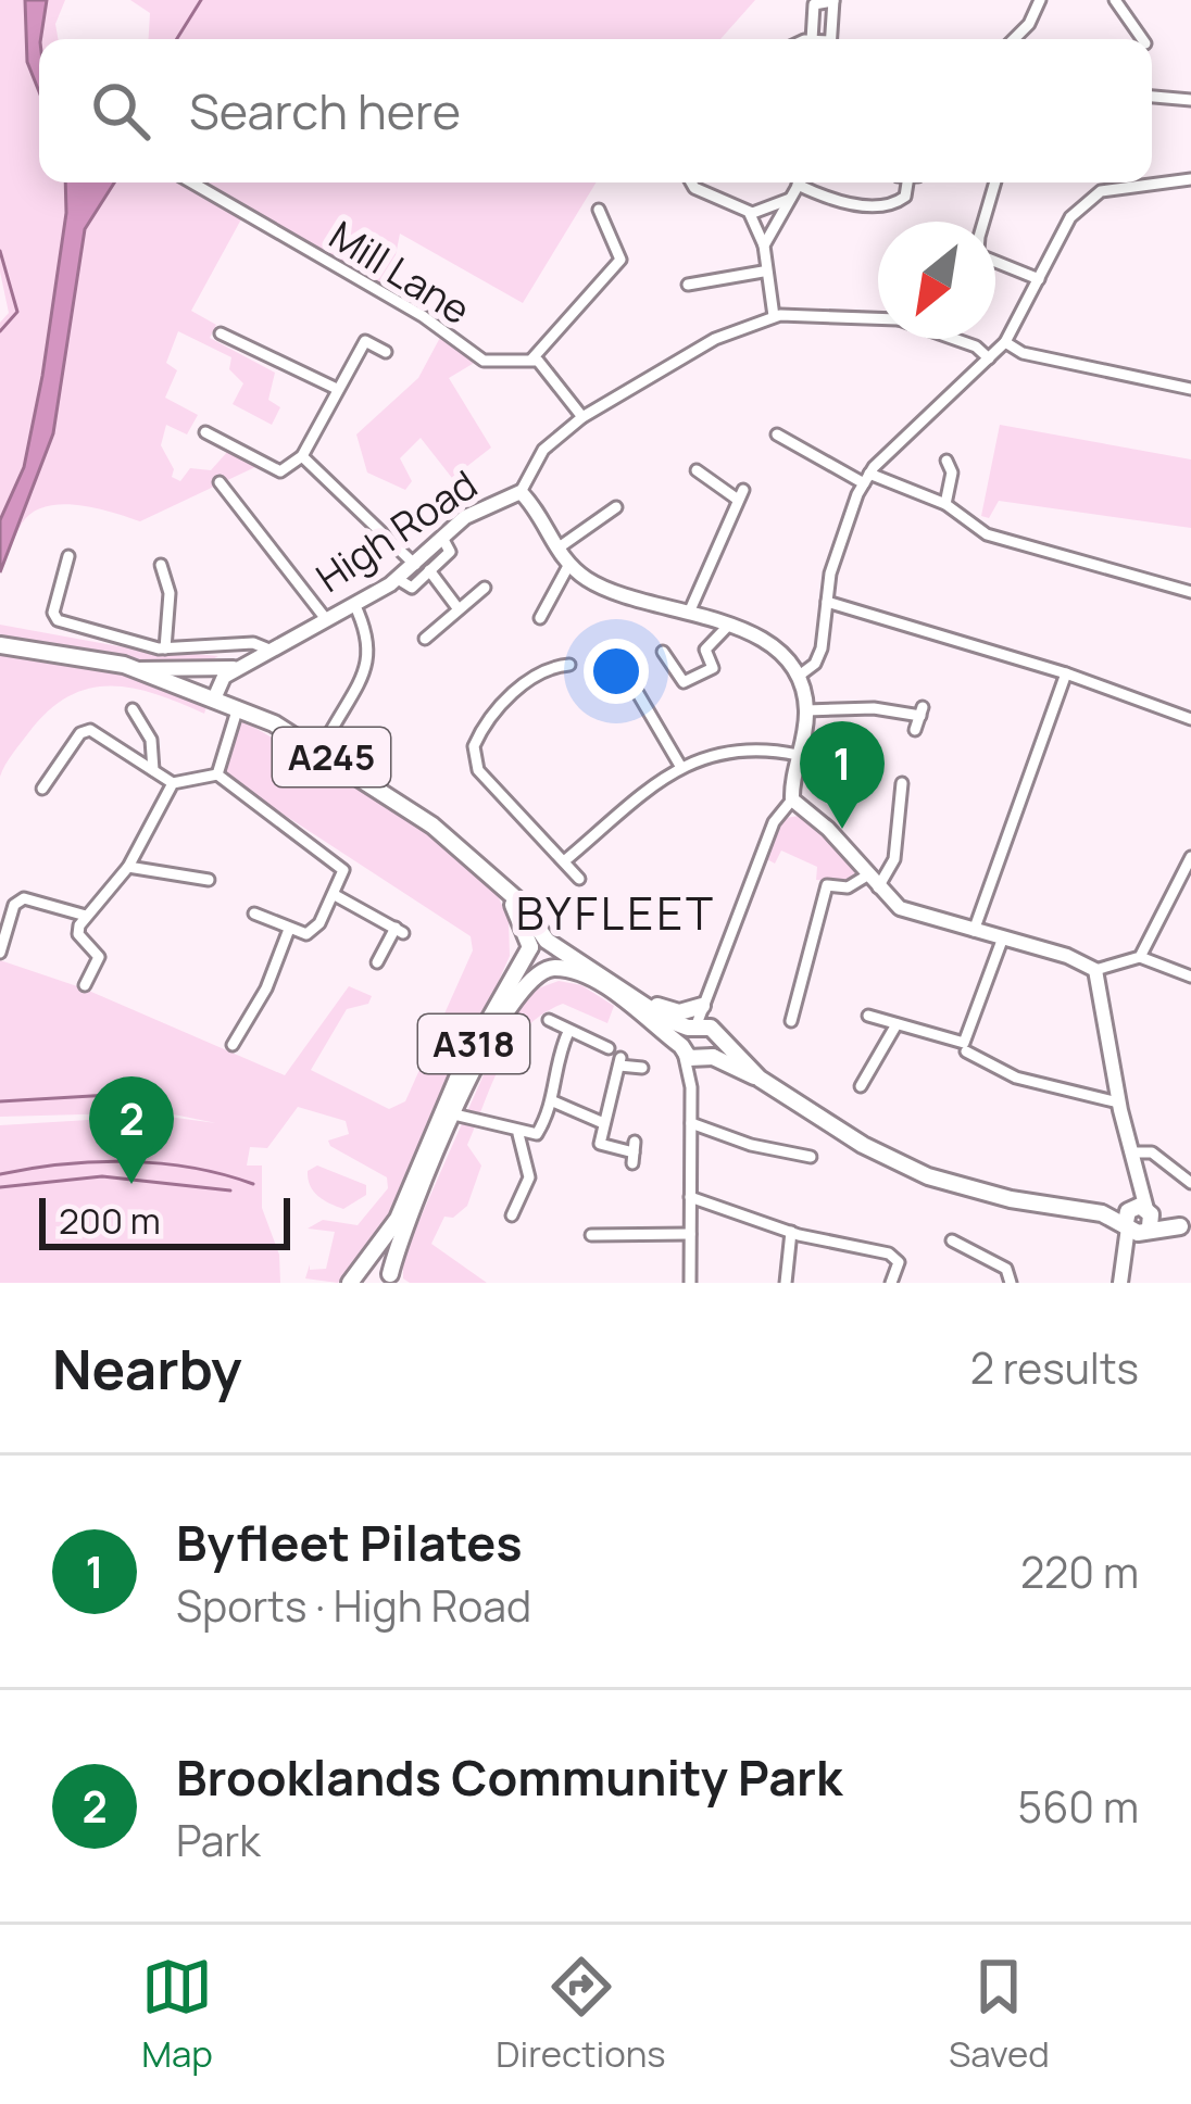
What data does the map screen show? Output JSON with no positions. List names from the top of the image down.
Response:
{
  "streets": {
    "main road": ["A245", "A318"],
    "street": ["Mill Lane", "High Road"]
  },
  "crossings": [
    ["High Road", "A245"],
    ["A245", "A318"]
  ],
  "districts": ["BYFLEET"],
  "scale_bar": "200 m",
  "north": "bottom left",
  "page": {
    "search": "Search here",
    "pins": ["1", "2"],
    "scale": "200 m",
    "heading": ["Nearby", "2 results"],
    "list": [
      {
        "mark": "1",
        "name": "Byfleet Pilates",
        "note": "Sports · High Road",
        "value": "220 m"
      },
      {
        "mark": "2",
        "name": "Brooklands Community Park",
        "note": "Park",
        "value": "560 m"
      }
    ],
    "nav": ["Map", "Directions", "Saved"]
  }
}
